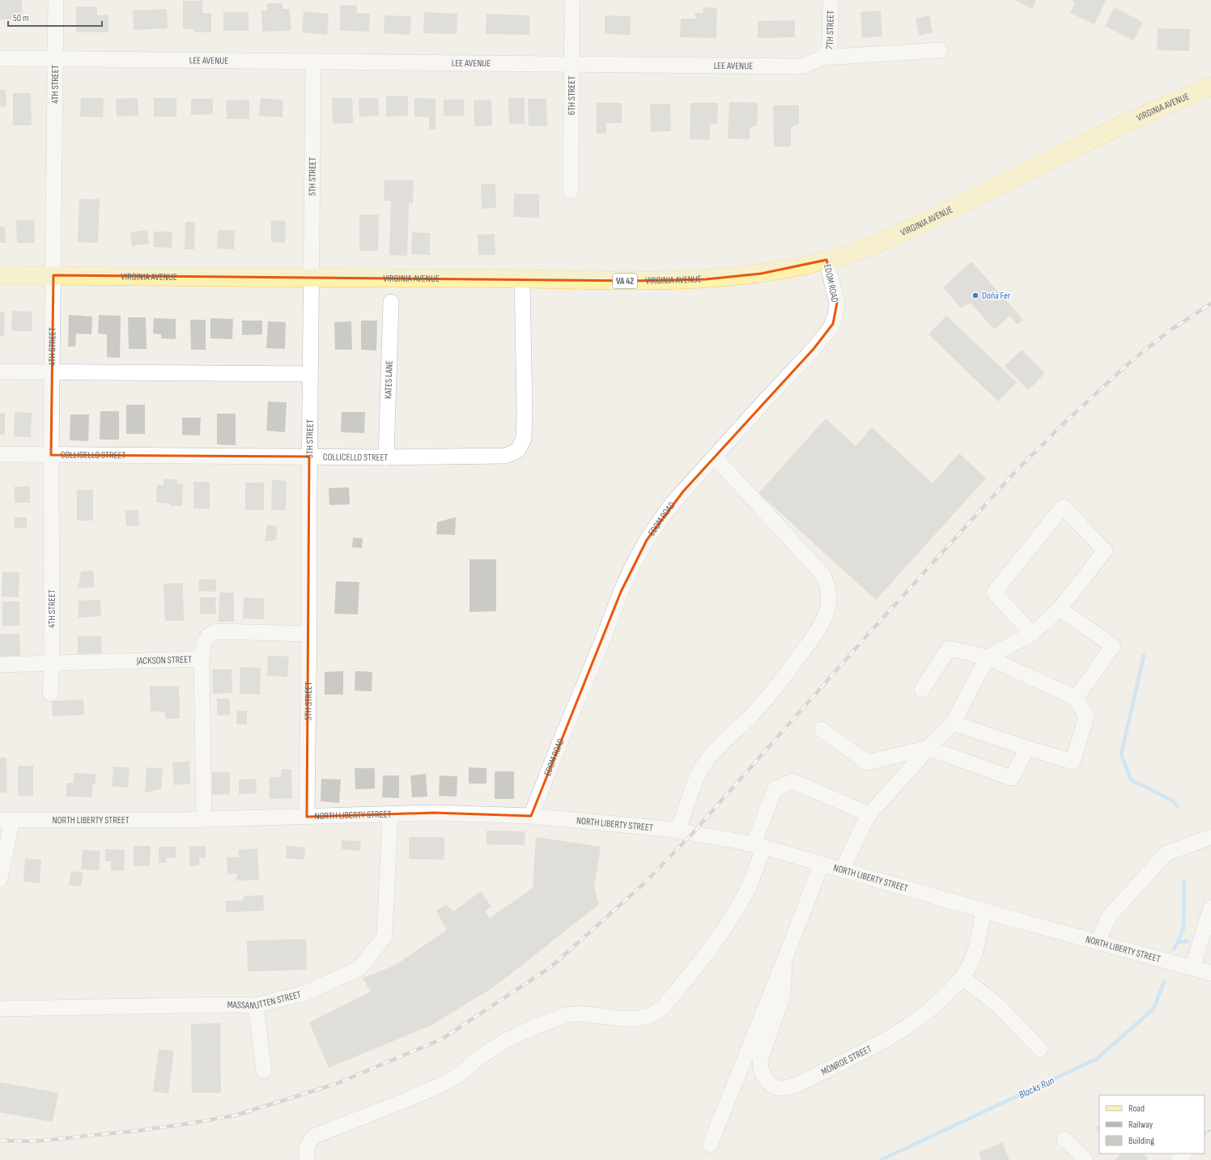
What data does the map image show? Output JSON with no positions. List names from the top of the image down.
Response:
{
  "streets": {
    "main road": ["VIRGINIA AVENUE", "VA 42"],
    "street": [
      "7TH STREET",
      "LEE AVENUE",
      "4TH STREET",
      "6TH STREET",
      "5TH STREET",
      "EDOM ROAD",
      "KATES LANE",
      "COLLICELLO STREET",
      "JACKSON STREET",
      "NORTH LIBERTY STREET",
      "MASSANUTTEN STREET",
      "MONROE STREET"
    ]
  },
  "crossings": [
    ["7TH STREET", "LEE AVENUE"],
    ["LEE AVENUE", "4TH STREET"],
    ["LEE AVENUE", "6TH STREET"],
    ["LEE AVENUE", "5TH STREET"],
    ["4TH STREET", "VIRGINIA AVENUE"],
    ["4TH STREET", "COLLICELLO STREET"],
    ["4TH STREET", "JACKSON STREET"],
    ["VIRGINIA AVENUE", "5TH STREET"],
    ["VIRGINIA AVENUE", "EDOM ROAD"],
    ["VIRGINIA AVENUE", "COLLICELLO STREET"],
    ["5TH STREET", "COLLICELLO STREET"],
    ["5TH STREET", "JACKSON STREET"],
    ["5TH STREET", "NORTH LIBERTY STREET"],
    ["EDOM ROAD", "NORTH LIBERTY STREET"],
    ["KATES LANE", "COLLICELLO STREET"],
    ["NORTH LIBERTY STREET", "MASSANUTTEN STREET"],
    ["NORTH LIBERTY STREET", "MONROE STREET"]
  ],
  "water": ["Blacks Run"],
  "places": ["Doña Fer"],
  "legend": ["Road", "Railway", "Building"],
  "scale_bar": "50 m"
}
